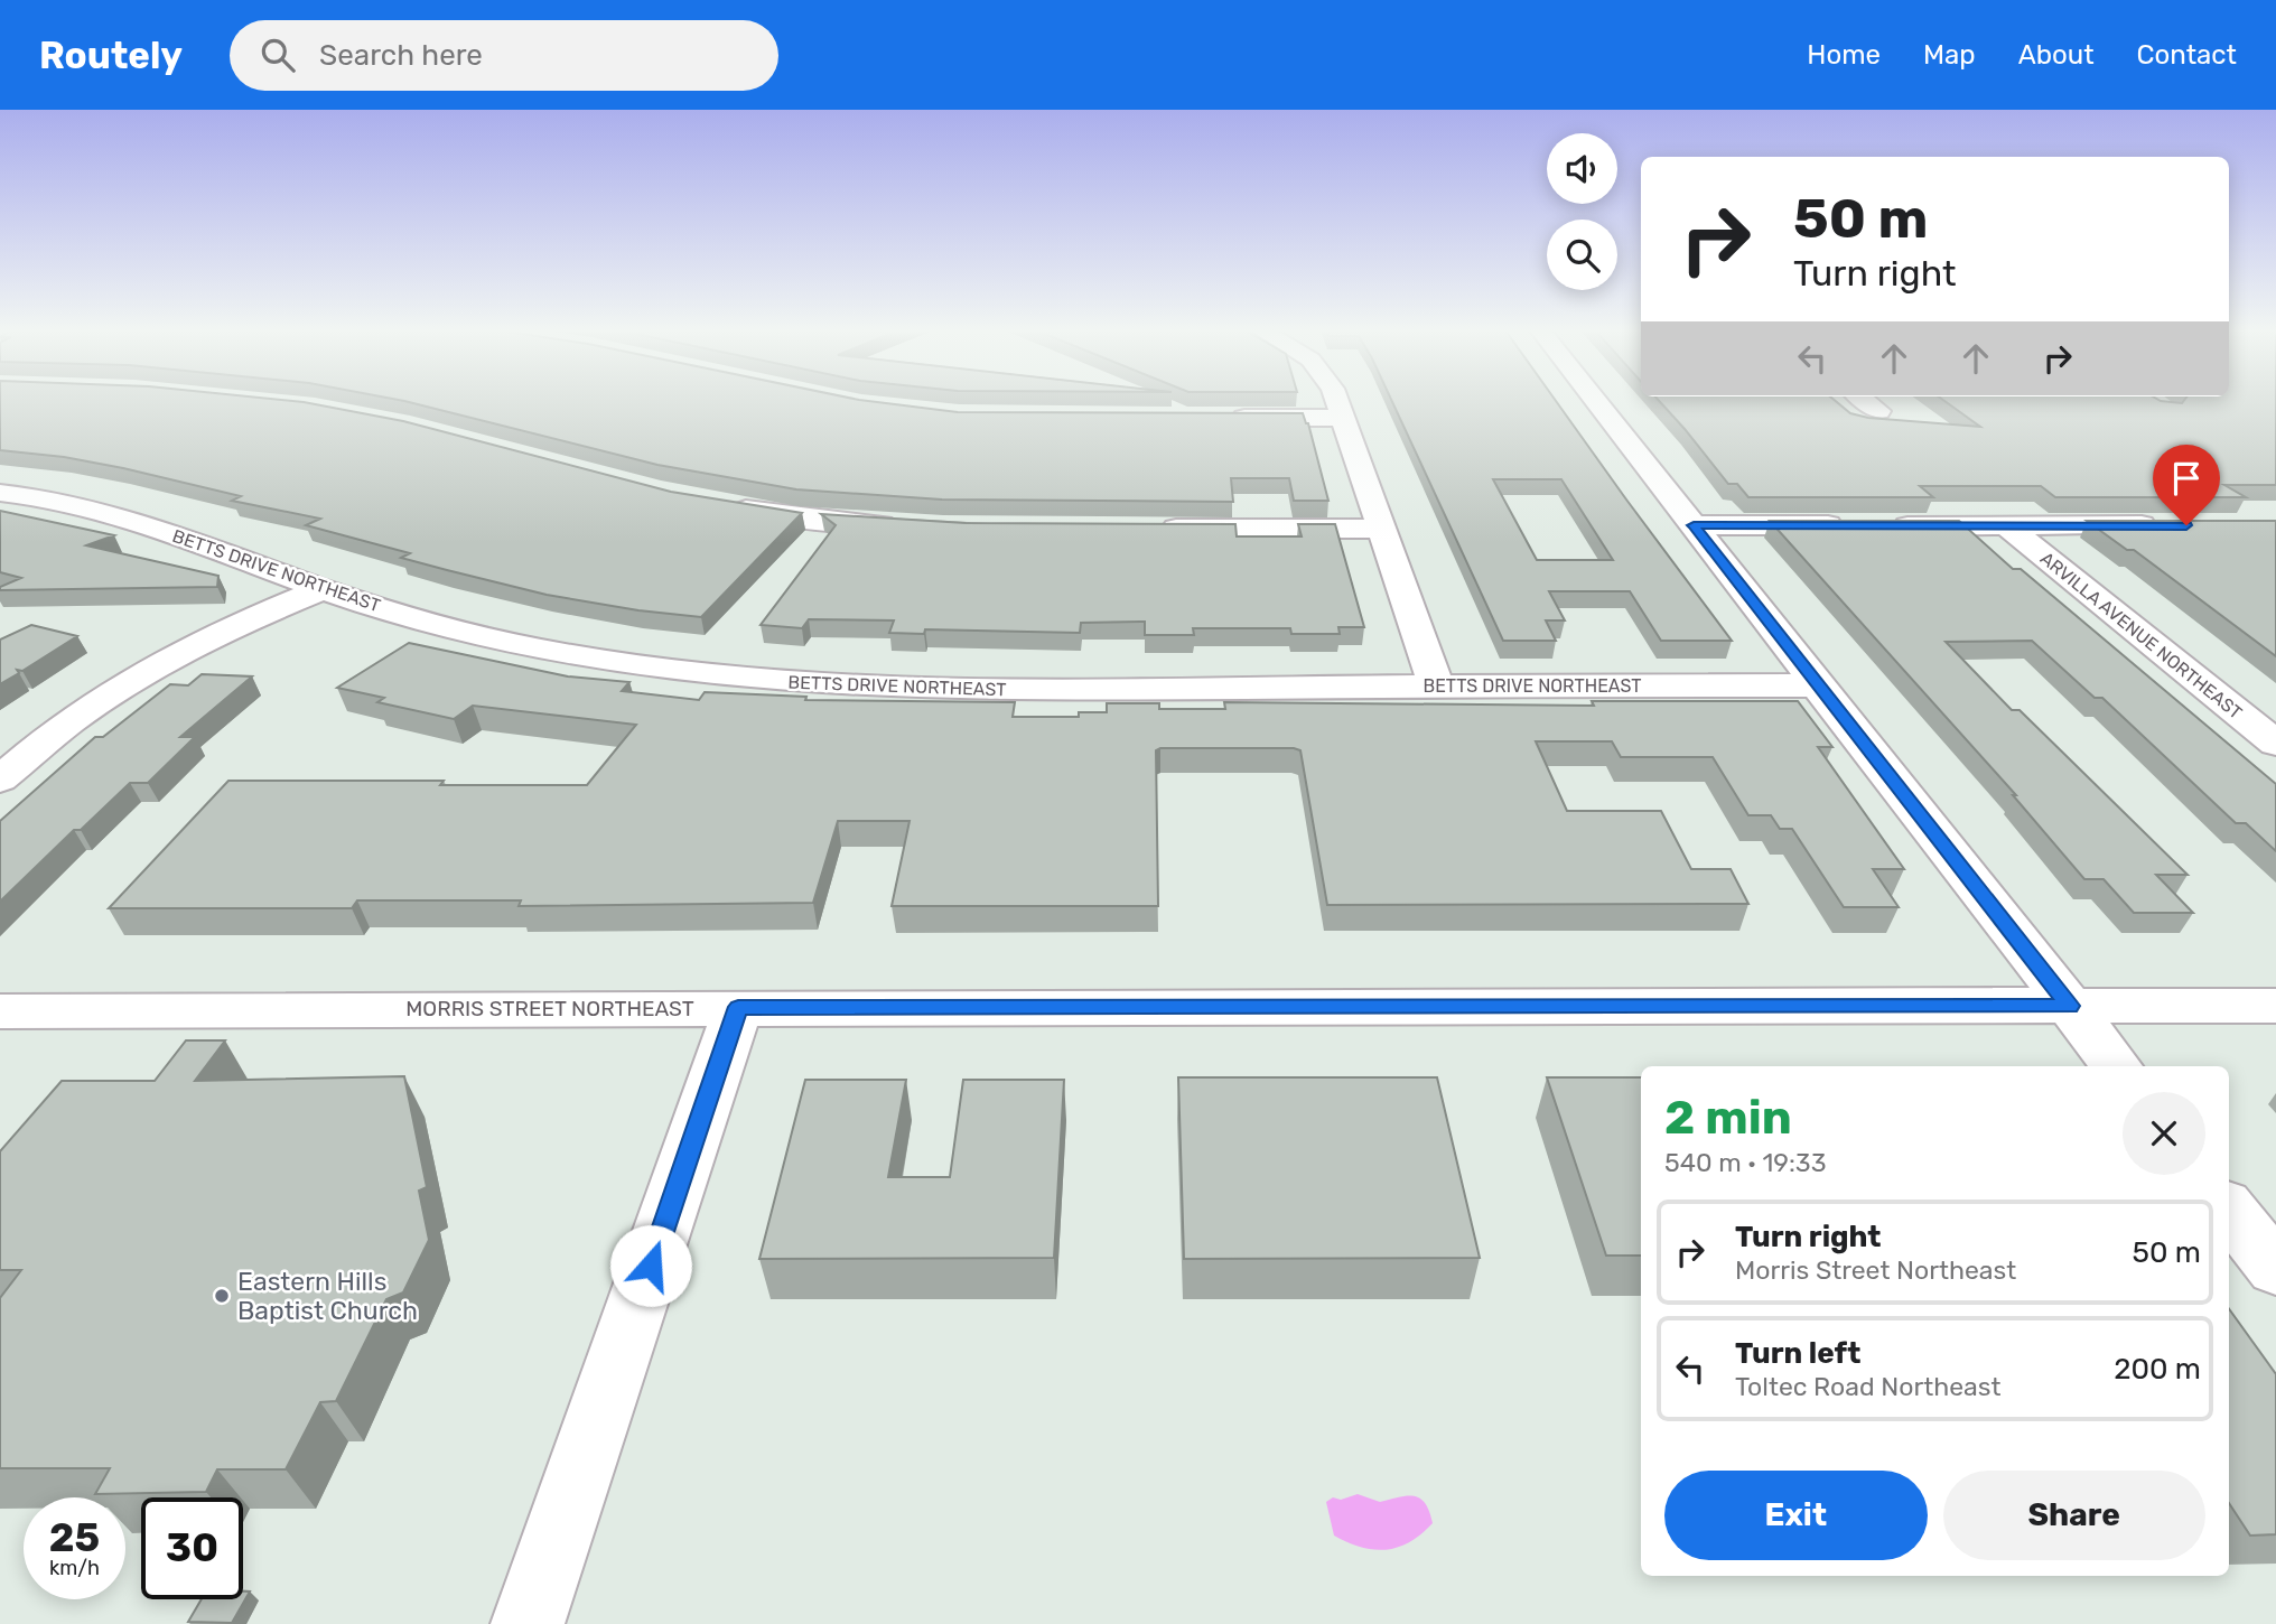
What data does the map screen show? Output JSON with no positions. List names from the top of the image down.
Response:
{
  "streets": {
    "street": ["BETTS DRIVE NORTHEAST", "ARVILLA AVENUE NORTHEAST", "MORRIS STREET NORTHEAST"]
  },
  "places": ["Eastern Hills Baptist Church"],
  "page": {
    "header": "Routely",
    "search": "Search here",
    "nav": [
      "Home",
      "Map",
      "About",
      "Contact"
    ],
    "turn": ["50 m", "Turn right"],
    "heading": ["2 min", "540 m · 19:33"],
    "list": [
      {
        "name": "Turn right",
        "note": "Morris Street Northeast",
        "value": "50 m"
      },
      {
        "name": "Turn left",
        "note": "Toltec Road Northeast",
        "value": "200 m"
      }
    ],
    "buttons": ["Exit", "Share"],
    "speed": "25 km/h",
    "limit": "30"
  }
}
